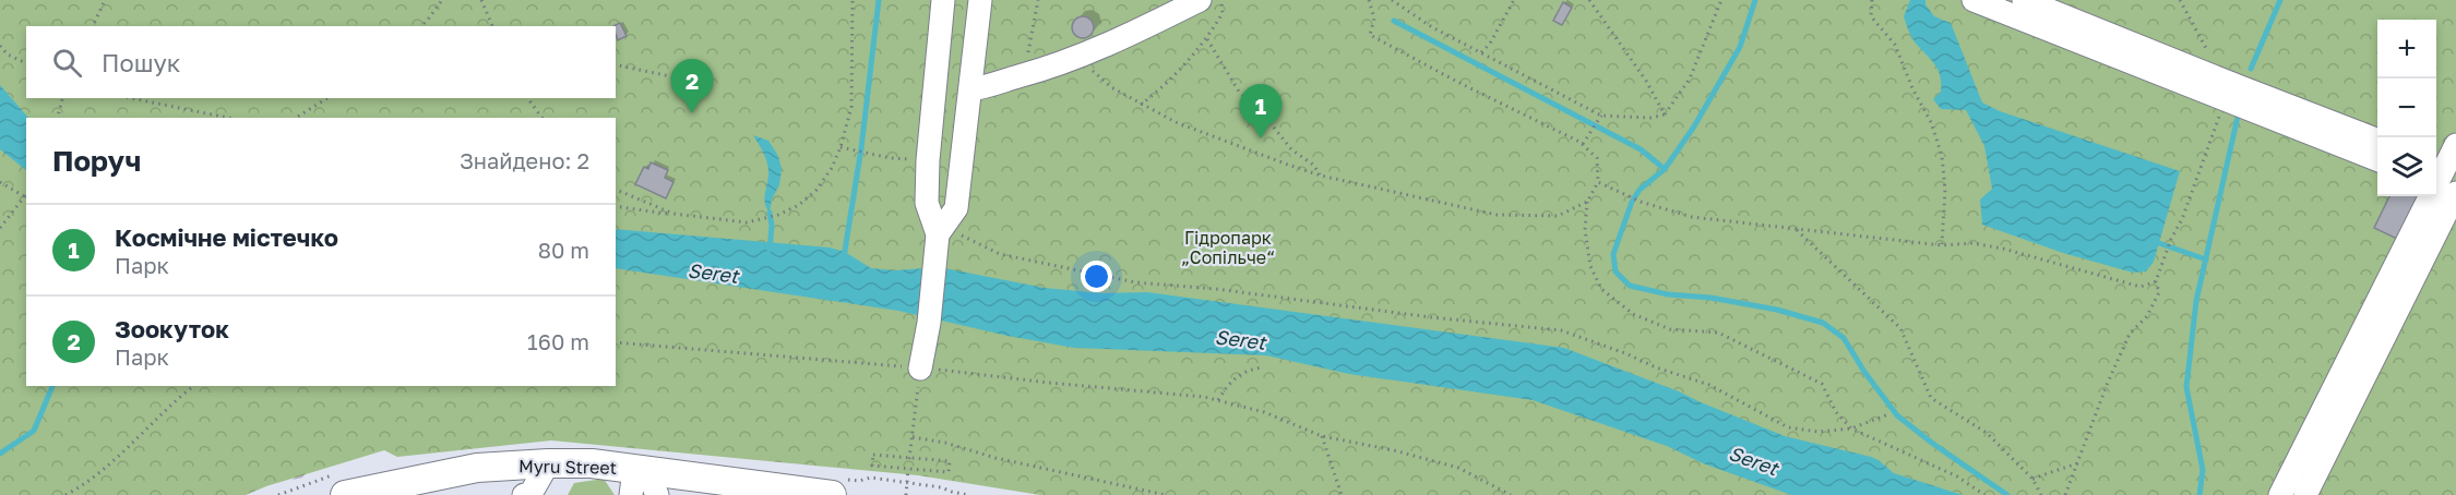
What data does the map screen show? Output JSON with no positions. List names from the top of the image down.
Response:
{
  "streets": {
    "main road": ["Myru Street"]
  },
  "water": ["Seret"],
  "parks": ["Гідропарк „Сопільче“"],
  "page": {
    "map_buttons": ["+", "−"],
    "search": "Пошук",
    "pins": ["2", "1"],
    "heading": ["Поруч", "Знайдено: 2"],
    "list": [
      {
        "mark": "1",
        "name": "Космічне містечко",
        "note": "Парк",
        "value": "80 m"
      },
      {
        "mark": "2",
        "name": "Зоокуток",
        "note": "Парк",
        "value": "160 m"
      }
    ]
  }
}
